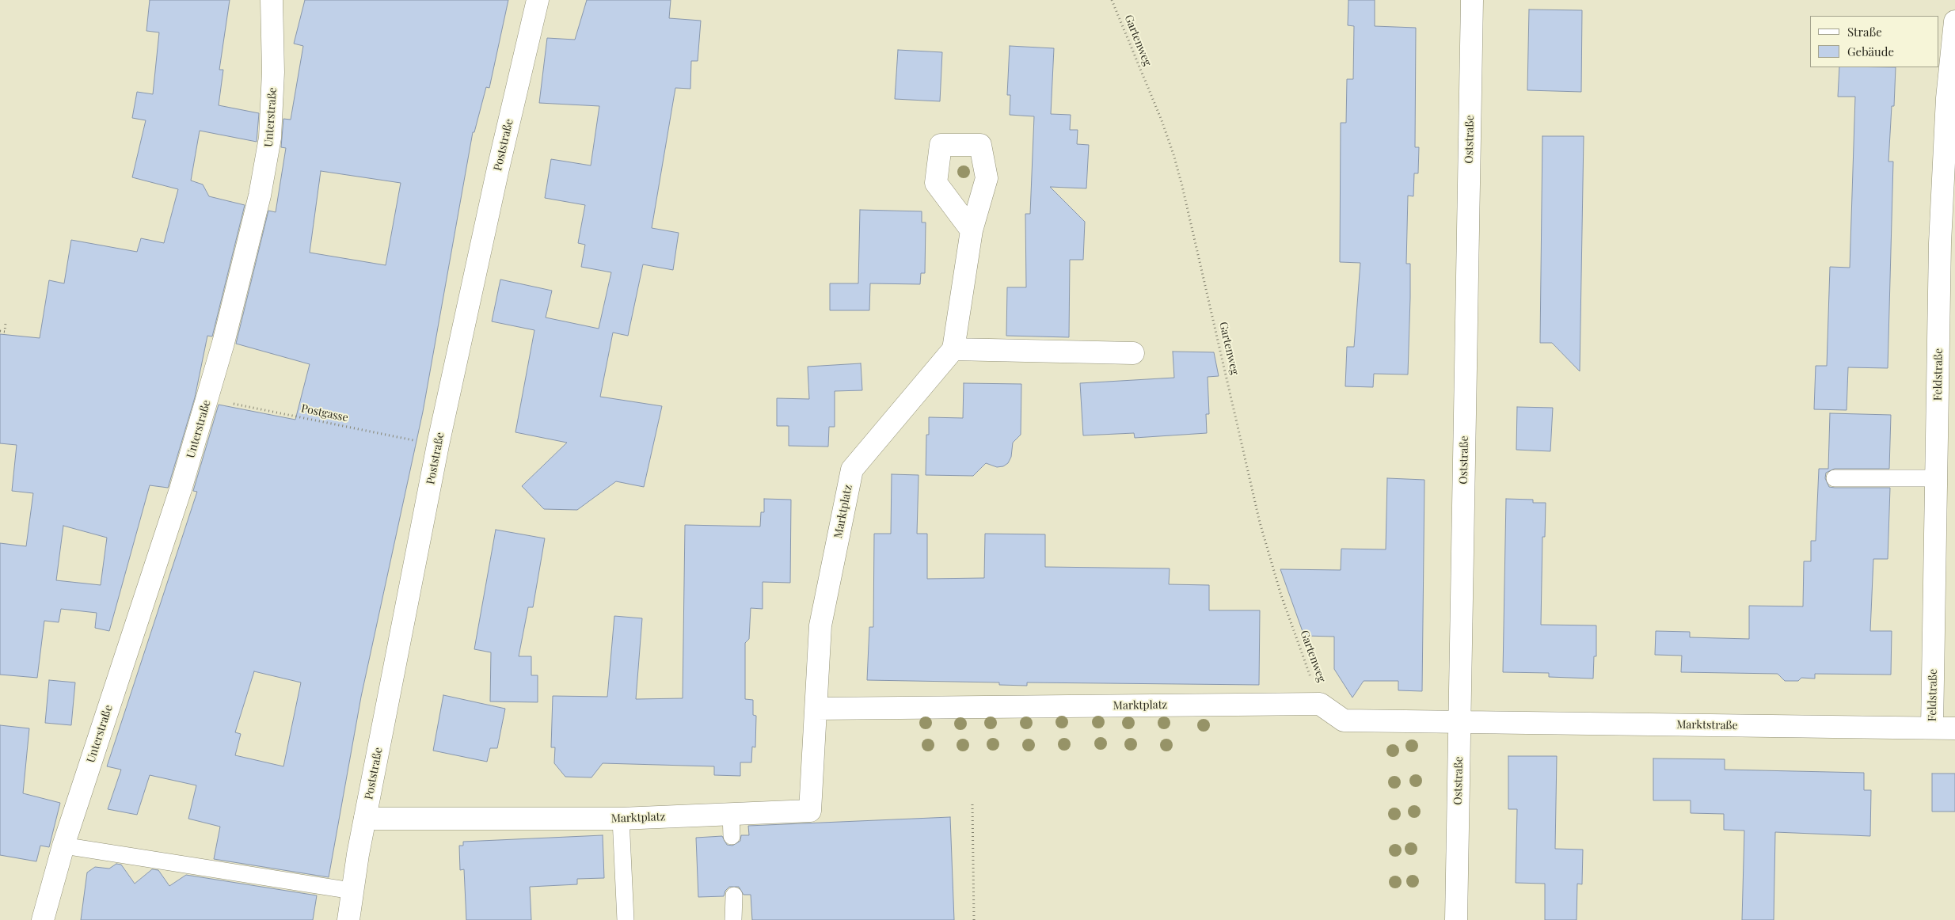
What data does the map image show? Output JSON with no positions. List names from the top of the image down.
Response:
{
  "streets": {
    "street": [
      "Unterstraße",
      "Oststraße",
      "Poststraße",
      "Feldstraße",
      "Marktplatz",
      "Marktstraße"
    ],
    "path": ["Gartenweg", "Postgasse"]
  },
  "crossings": [
    ["Gartenweg", "Marktplatz"],
    ["Unterstraße", "Postgasse"],
    ["Oststraße", "Marktstraße"],
    ["Poststraße", "Postgasse"],
    ["Poststraße", "Marktplatz"],
    ["Feldstraße", "Marktstraße"]
  ],
  "legend": ["Straße", "Gebäude"]
}
